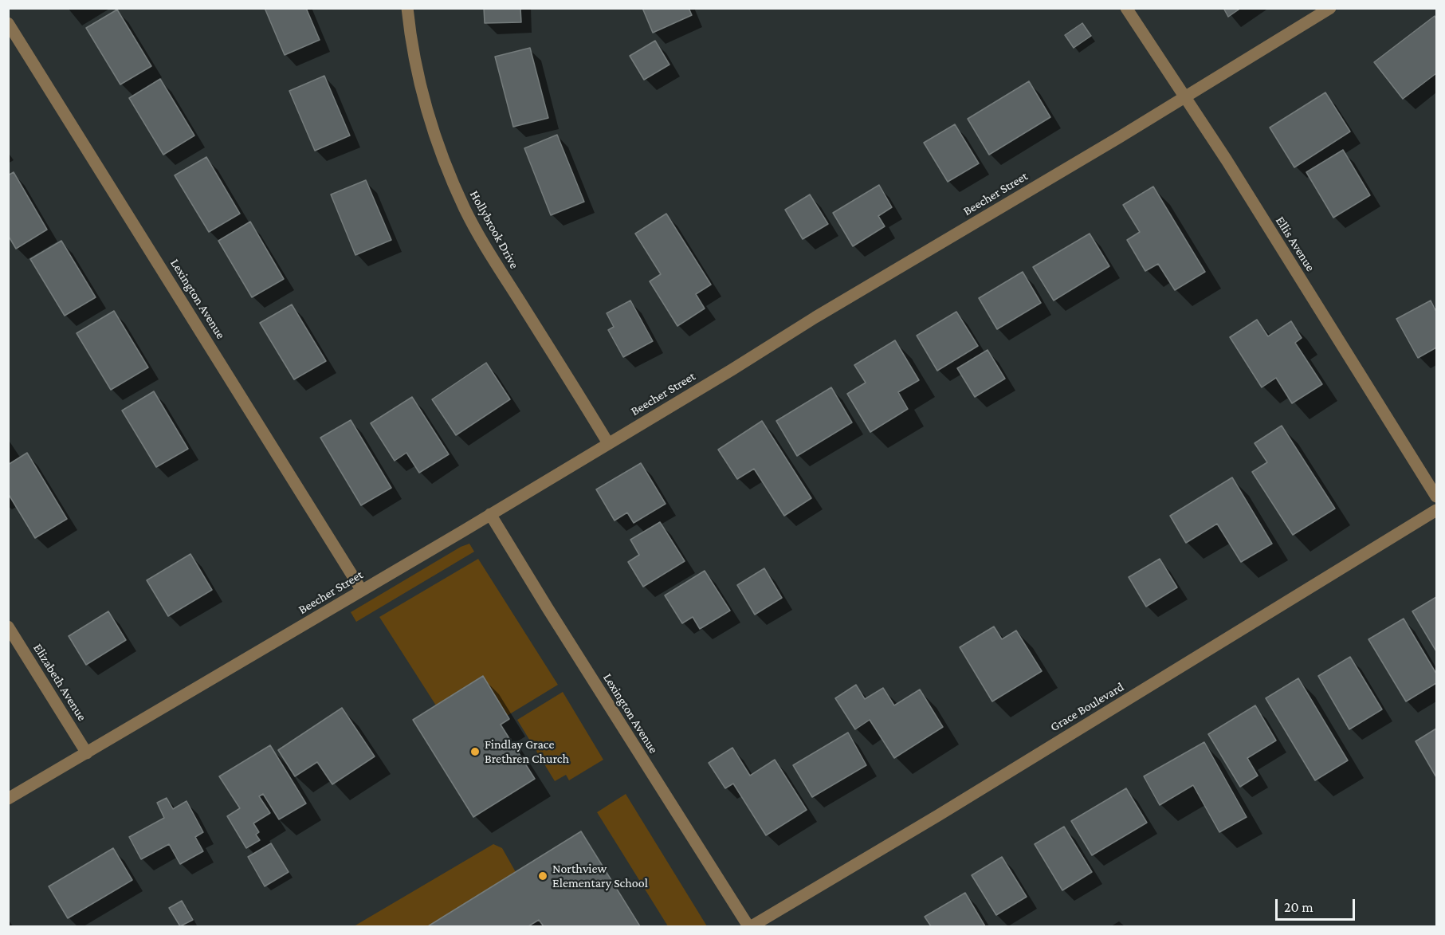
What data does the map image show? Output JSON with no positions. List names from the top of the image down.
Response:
{
  "streets": {
    "street": [
      "Beecher Street",
      "Hollybrook Drive",
      "Ellis Avenue",
      "Lexington Avenue",
      "Elizabeth Avenue",
      "Grace Boulevard"
    ]
  },
  "crossings": [
    ["Beecher Street", "Hollybrook Drive"],
    ["Beecher Street", "Ellis Avenue"],
    ["Beecher Street", "Lexington Avenue"],
    ["Beecher Street", "Elizabeth Avenue"],
    ["Lexington Avenue", "Grace Boulevard"]
  ],
  "places": ["Findlay Grace Brethren Church", "Northview Elementary School"],
  "scale_bar": "20 m"
}
